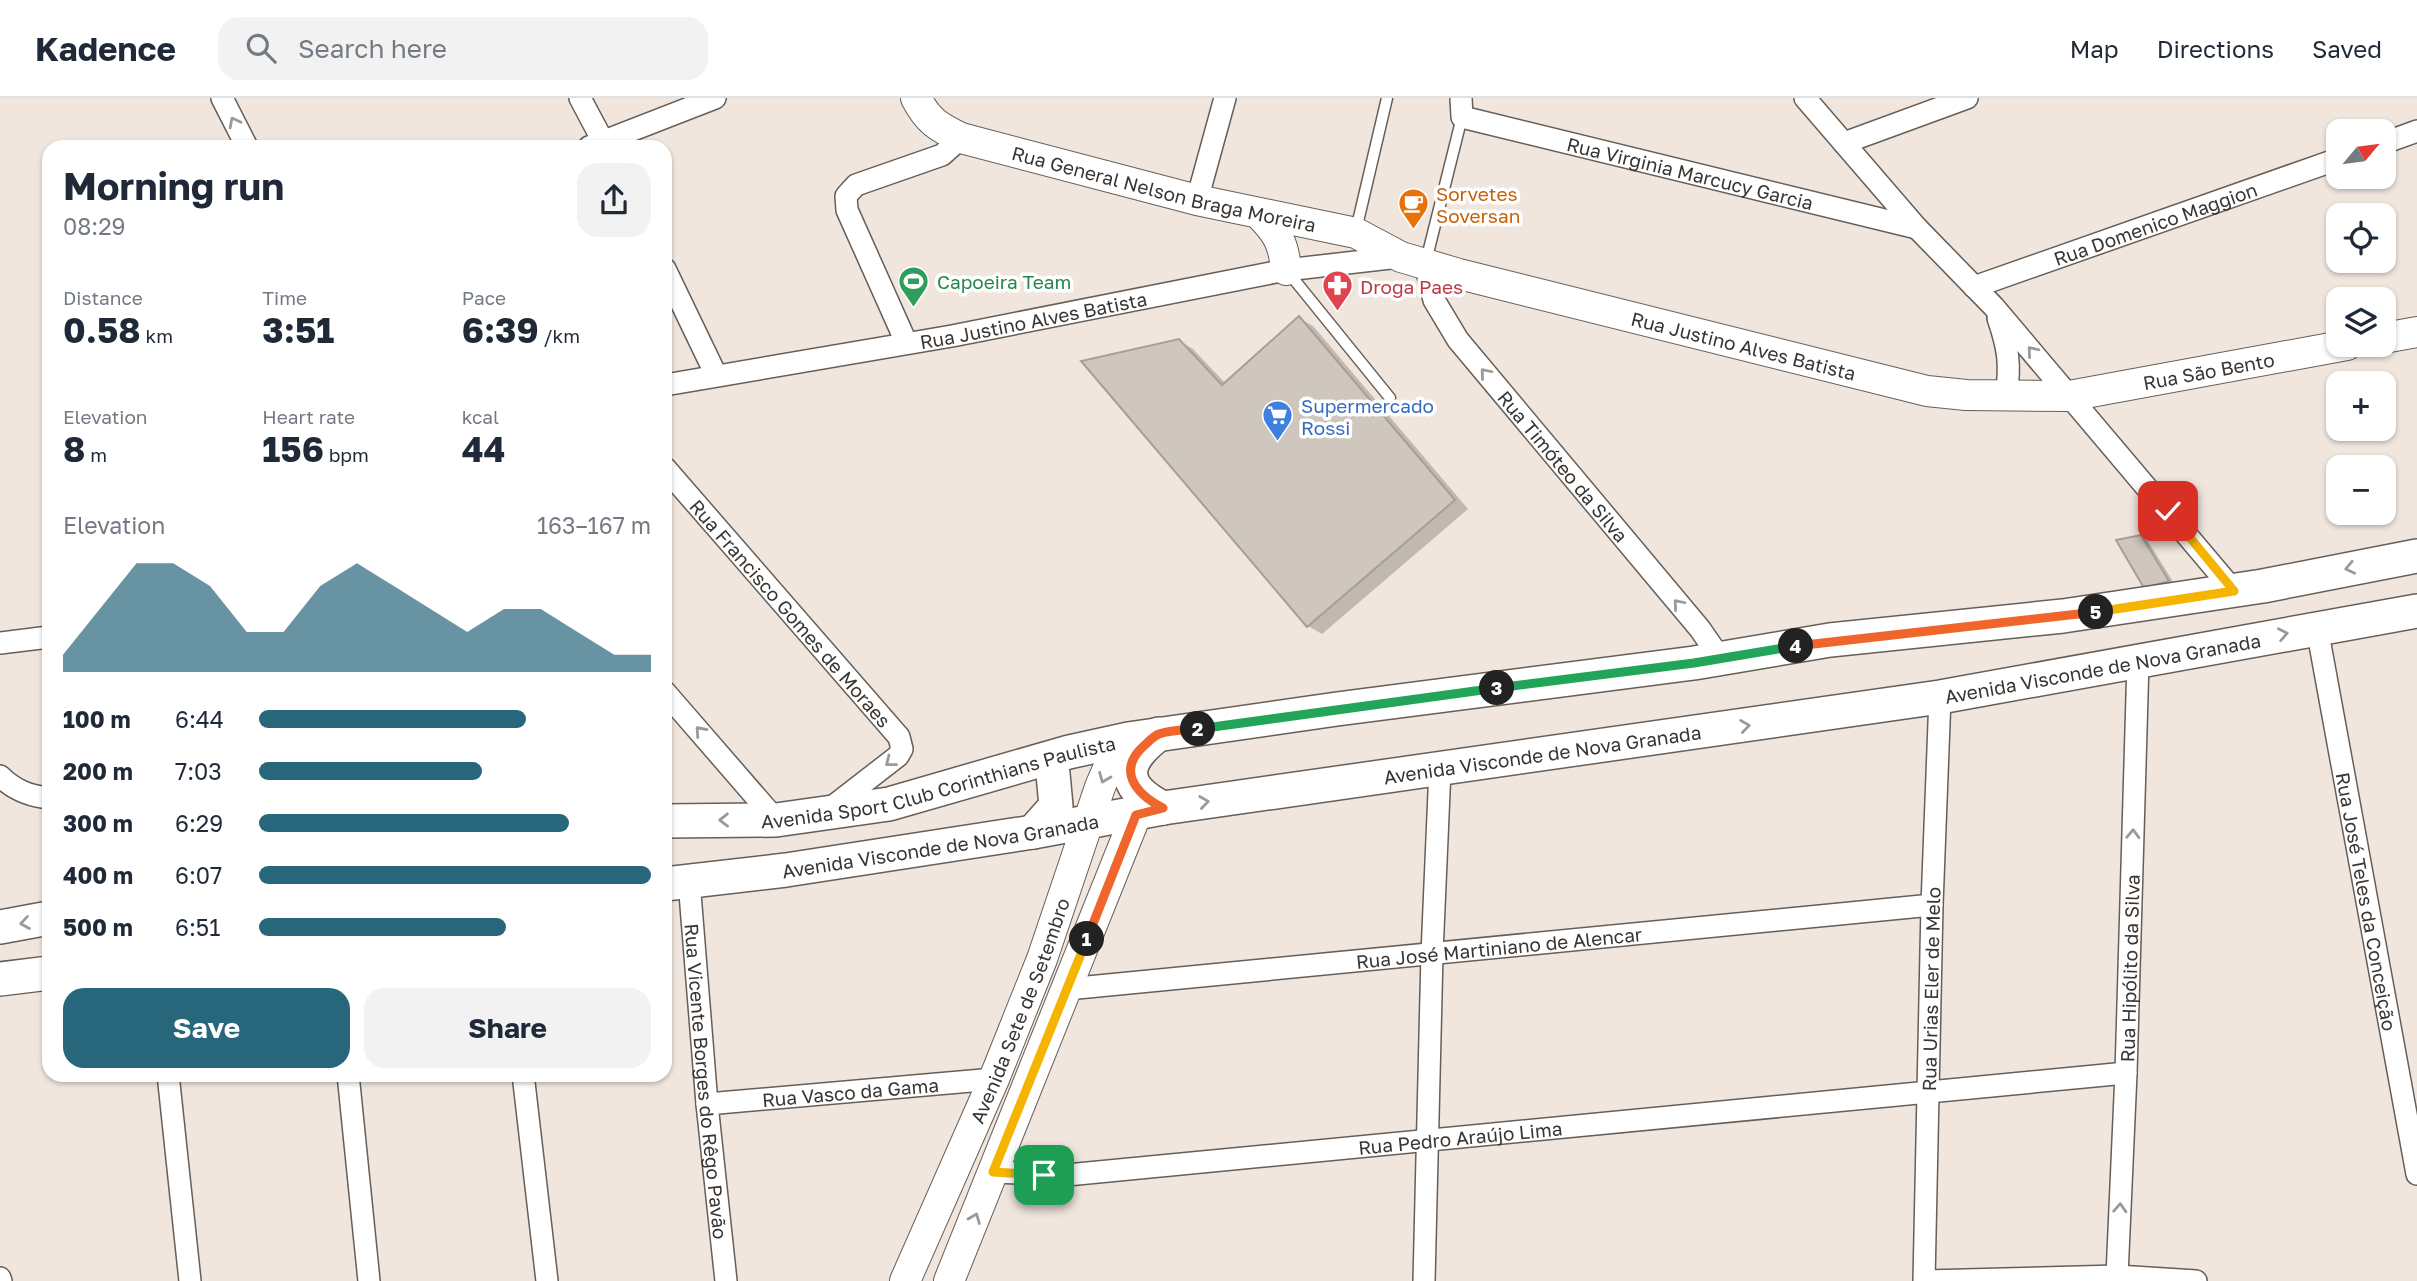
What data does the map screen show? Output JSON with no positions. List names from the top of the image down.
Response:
{
  "streets": {
    "main road": ["Avenida Visconde de Nova Granada", "Avenida Sport Club Corinthians Paulista"],
    "street": [
      "Rua Virginia Marcucy Garcia",
      "Rua General Nelson Braga Moreira",
      "Rua Domenico Maggion",
      "Rua Justino Alves Batista",
      "Rua São Bento",
      "Rua Timóteo da Silva",
      "Rua Francisco Gomes de Moraes",
      "Rua José Teles da Conceição",
      "Rua José Martiniano de Alencar",
      "Rua Hipólito da Silva",
      "Rua Urias Eler de Melo",
      "Avenida Sete de Setembro",
      "Rua Vicente Borges do Rêgo Pavão",
      "Rua Vasco da Gama",
      "Rua Pedro Araújo Lima"
    ]
  },
  "crossings": [
    ["Rua General Nelson Braga Moreira", "Rua Justino Alves Batista"],
    ["Rua General Nelson Braga Moreira", "Rua Timóteo da Silva"],
    ["Rua Justino Alves Batista", "Rua São Bento"],
    ["Rua Justino Alves Batista", "Rua Timóteo da Silva"],
    ["Rua Timóteo da Silva", "Avenida Sport Club Corinthians Paulista"],
    ["Rua Francisco Gomes de Moraes", "Avenida Sport Club Corinthians Paulista"],
    ["Avenida Visconde de Nova Granada", "Rua José Teles da Conceição"],
    ["Avenida Visconde de Nova Granada", "Rua Hipólito da Silva"],
    ["Avenida Visconde de Nova Granada", "Rua Urias Eler de Melo"],
    ["Avenida Visconde de Nova Granada", "Avenida Sete de Setembro"],
    ["Avenida Visconde de Nova Granada", "Rua Vicente Borges do Rêgo Pavão"],
    ["Avenida Sport Club Corinthians Paulista", "Avenida Sete de Setembro"],
    ["Rua José Martiniano de Alencar", "Rua Urias Eler de Melo"],
    ["Rua José Martiniano de Alencar", "Avenida Sete de Setembro"],
    ["Rua Hipólito da Silva", "Rua Pedro Araújo Lima"],
    ["Rua Urias Eler de Melo", "Rua Pedro Araújo Lima"],
    ["Avenida Sete de Setembro", "Rua Vasco da Gama"],
    ["Avenida Sete de Setembro", "Rua Pedro Araújo Lima"],
    ["Rua Vicente Borges do Rêgo Pavão", "Rua Vasco da Gama"]
  ],
  "one_way": [
    "Rua Timóteo da Silva",
    "Rua Francisco Gomes de Moraes",
    "Avenida Visconde de Nova Granada",
    "Rua Hipólito da Silva"
  ],
  "places": {
    "cafe": ["Sorvetes Soversan"],
    "sports": ["Capoeira Team"],
    "pharmacy": ["Droga Paes"],
    "supermarket": ["Supermercado Rossi"]
  },
  "north": "top right",
  "page": {
    "header": "Kadence",
    "search": "Search here",
    "nav": ["Map", "Directions", "Saved"],
    "map_buttons": ["+", "−"],
    "heading": ["Morning run", "08:29"],
    "stats": [
      ["Distance", "0.58 km"],
      ["Time", "3:51"],
      ["Pace", "6:39 /km"],
      ["Elevation", "8 m"],
      ["Heart rate", "156 bpm"],
      ["kcal", "44"]
    ],
    "chart": ["Elevation", "163–167 m"],
    "pins": [
      "5",
      "4",
      "3",
      "2",
      "1"
    ],
    "list": [
      {
        "name": "100 m",
        "note": "6:44"
      },
      {
        "name": "200 m",
        "note": "7:03"
      },
      {
        "name": "300 m",
        "note": "6:29"
      },
      {
        "name": "400 m",
        "note": "6:07"
      },
      {
        "name": "500 m",
        "note": "6:51"
      }
    ],
    "buttons": ["Save", "Share"]
  }
}
